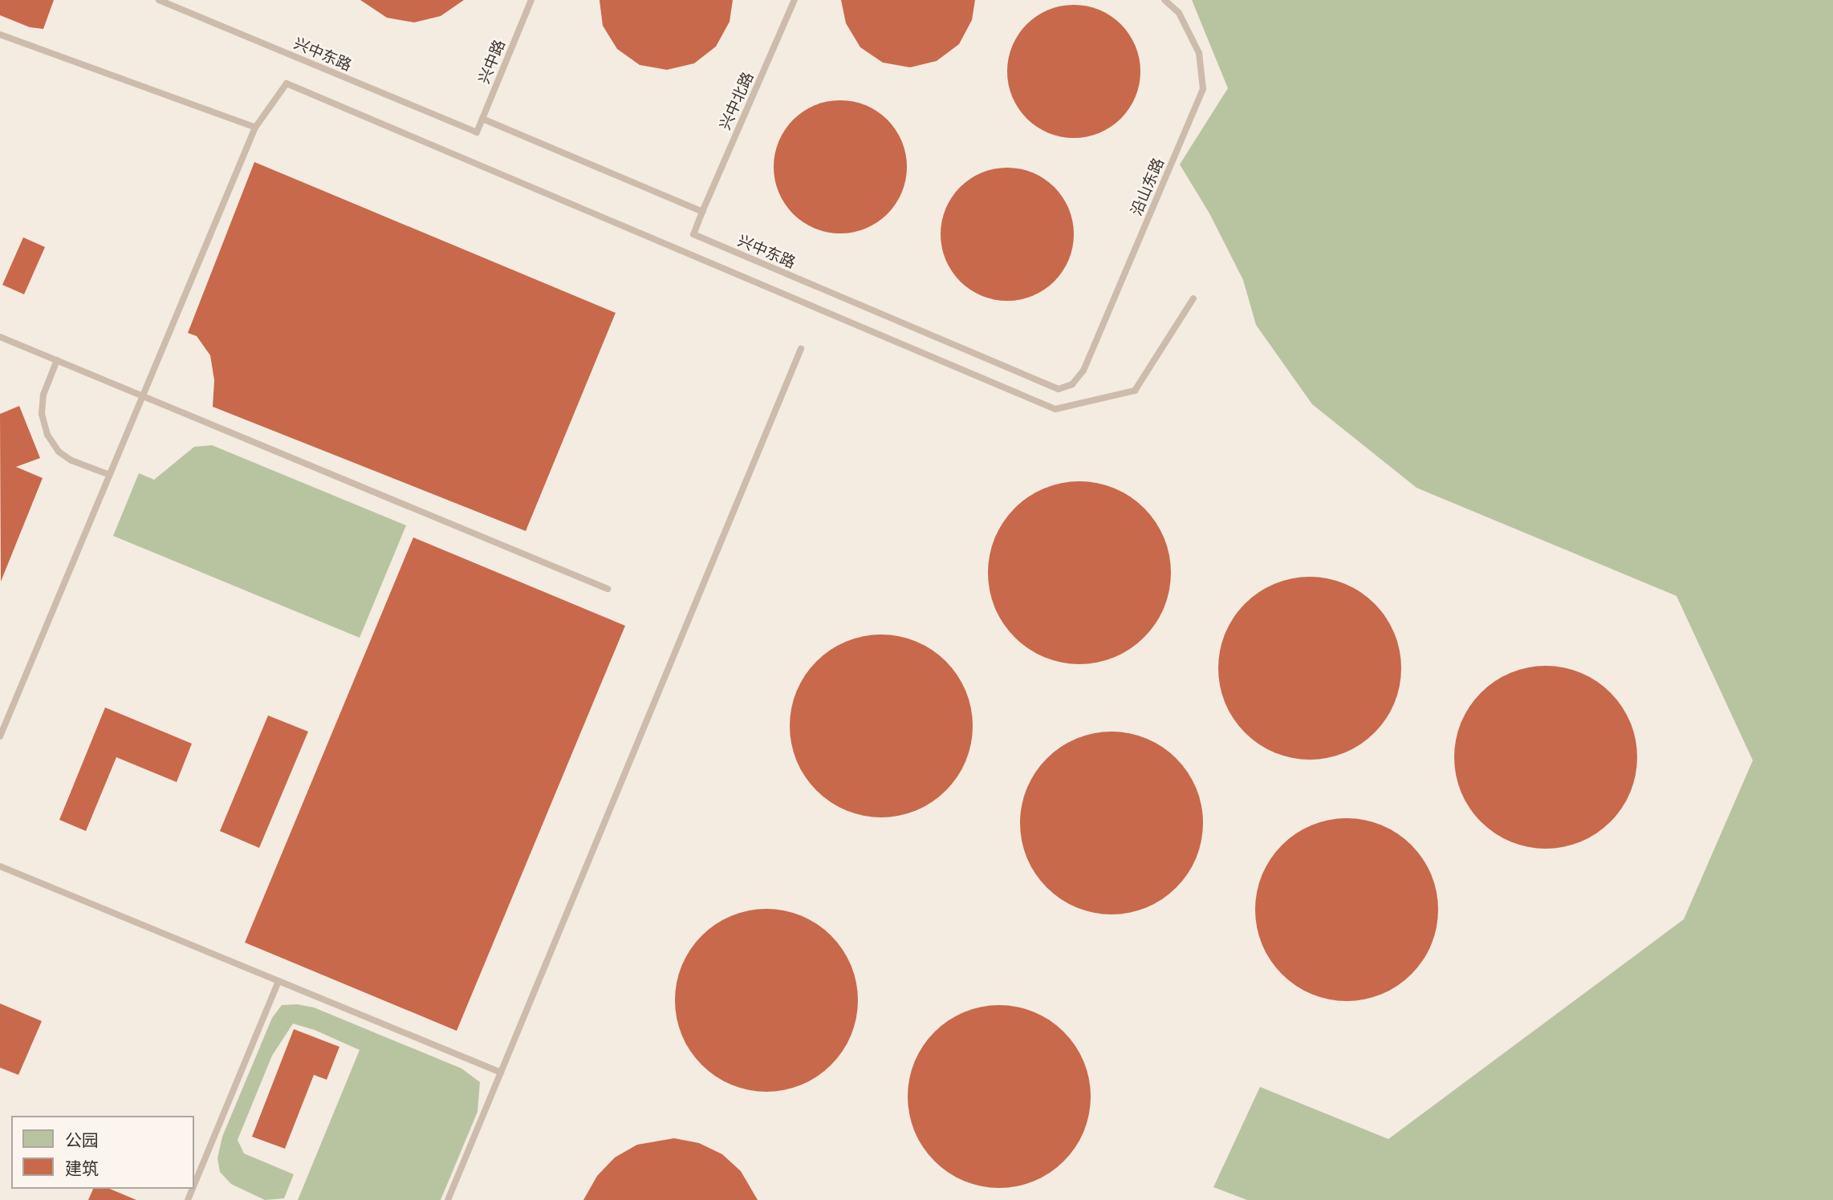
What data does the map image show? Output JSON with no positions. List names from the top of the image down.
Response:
{
  "streets": {
    "lane": [
      "兴中东路",
      "兴中路",
      "兴中北路",
      "沿山东路"
    ]
  },
  "crossings": [
    ["兴中东路", "兴中路"],
    ["兴中东路", "兴中北路"],
    ["兴中东路", "沿山东路"]
  ],
  "legend": ["公园", "建筑"]
}
